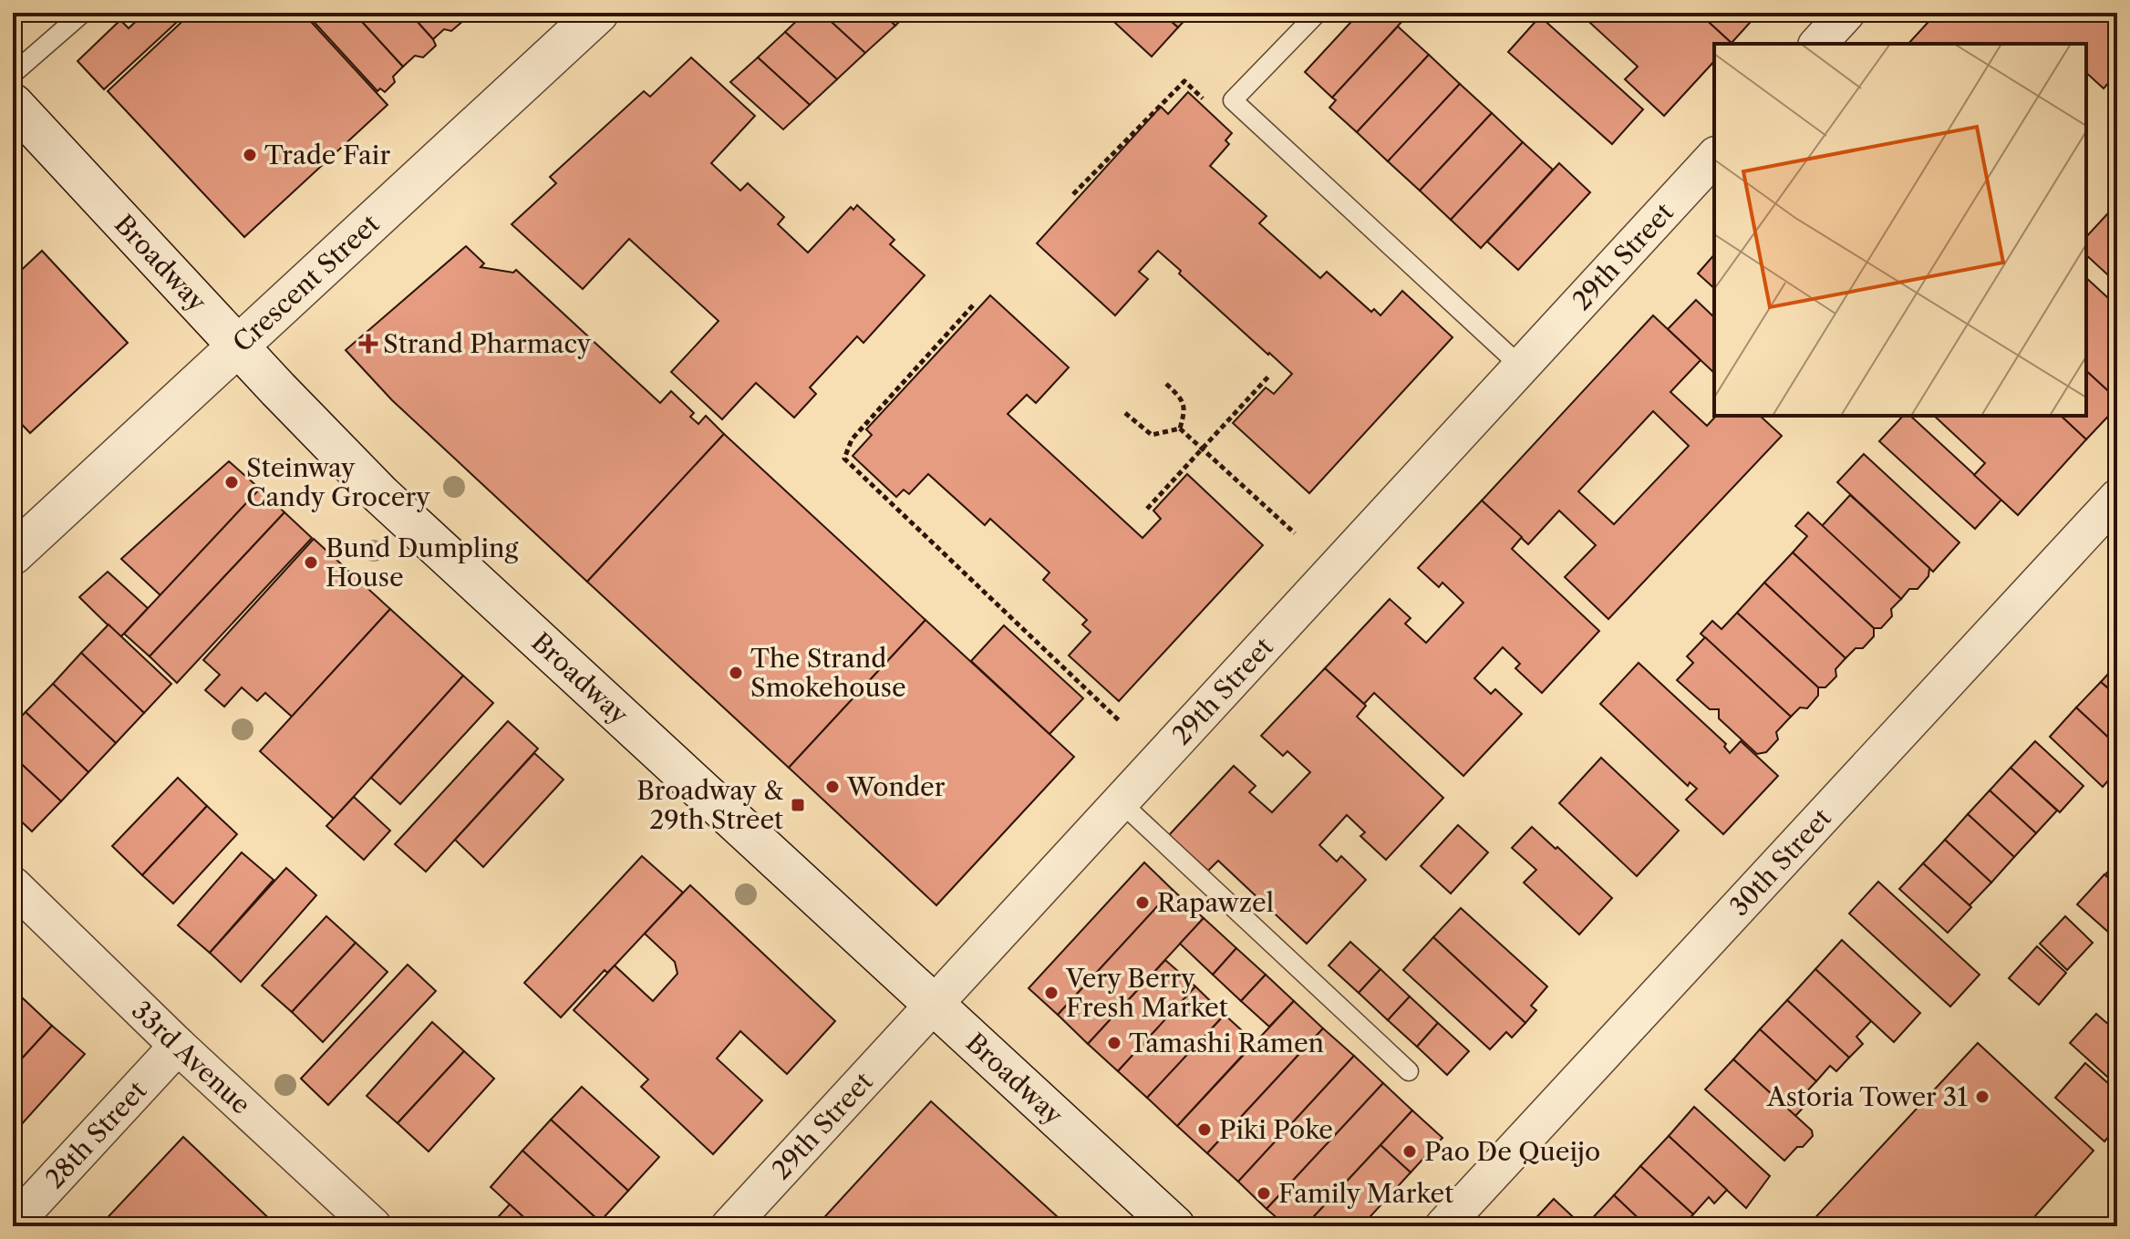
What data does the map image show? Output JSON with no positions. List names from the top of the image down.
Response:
{
  "streets": {
    "main road": ["Broadway", "Crescent Street"],
    "street": [
      "29th Street",
      "30th Street",
      "33rd Avenue",
      "28th Street"
    ]
  },
  "crossings": [
    ["29th Street", "Broadway"],
    ["Broadway", "Crescent Street"],
    ["33rd Avenue", "28th Street"]
  ],
  "places": {
    "other": [
      "Trade Fair",
      "Steinway Candy Grocery",
      "Bund Dumpling House",
      "The Strand Smokehouse",
      "Wonder",
      "Rapawzel",
      "Very Berry Fresh Market",
      "Tamashi Ramen",
      "Astoria Tower 31",
      "Piki Poke",
      "Pao De Queijo",
      "Family Market"
    ],
    "health": ["Strand Pharmacy"],
    "transit": ["Broadway & 29th Street"]
  }
}
